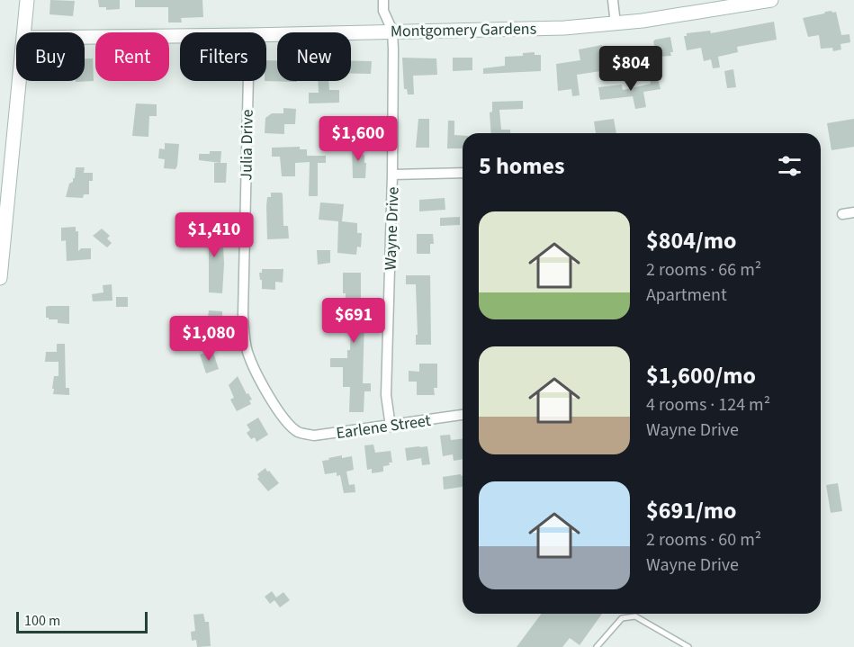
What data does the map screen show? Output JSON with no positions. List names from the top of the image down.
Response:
{
  "streets": {
    "street": [
      "Montgomery Gardens",
      "Julia Drive",
      "Wayne Drive",
      "Earlene Street"
    ]
  },
  "crossings": [
    ["Montgomery Gardens", "Wayne Drive"],
    ["Julia Drive", "Earlene Street"],
    ["Wayne Drive", "Earlene Street"]
  ],
  "scale_bar": "100 m",
  "page": {
    "chip": [
      "Buy",
      "Rent",
      "Filters",
      "New"
    ],
    "price": [
      "$804",
      "$1,600",
      "$1,410",
      "$691",
      "$1,080"
    ],
    "heading": "5 homes",
    "list": [
      {
        "name": "$804/mo",
        "note": "2 rooms · 66 m² · Apartment"
      },
      {
        "name": "$1,600/mo",
        "note": "4 rooms · 124 m² · Wayne Drive"
      },
      {
        "name": "$691/mo",
        "note": "2 rooms · 60 m² · Wayne Drive"
      }
    ],
    "scale": "100 m"
  }
}
